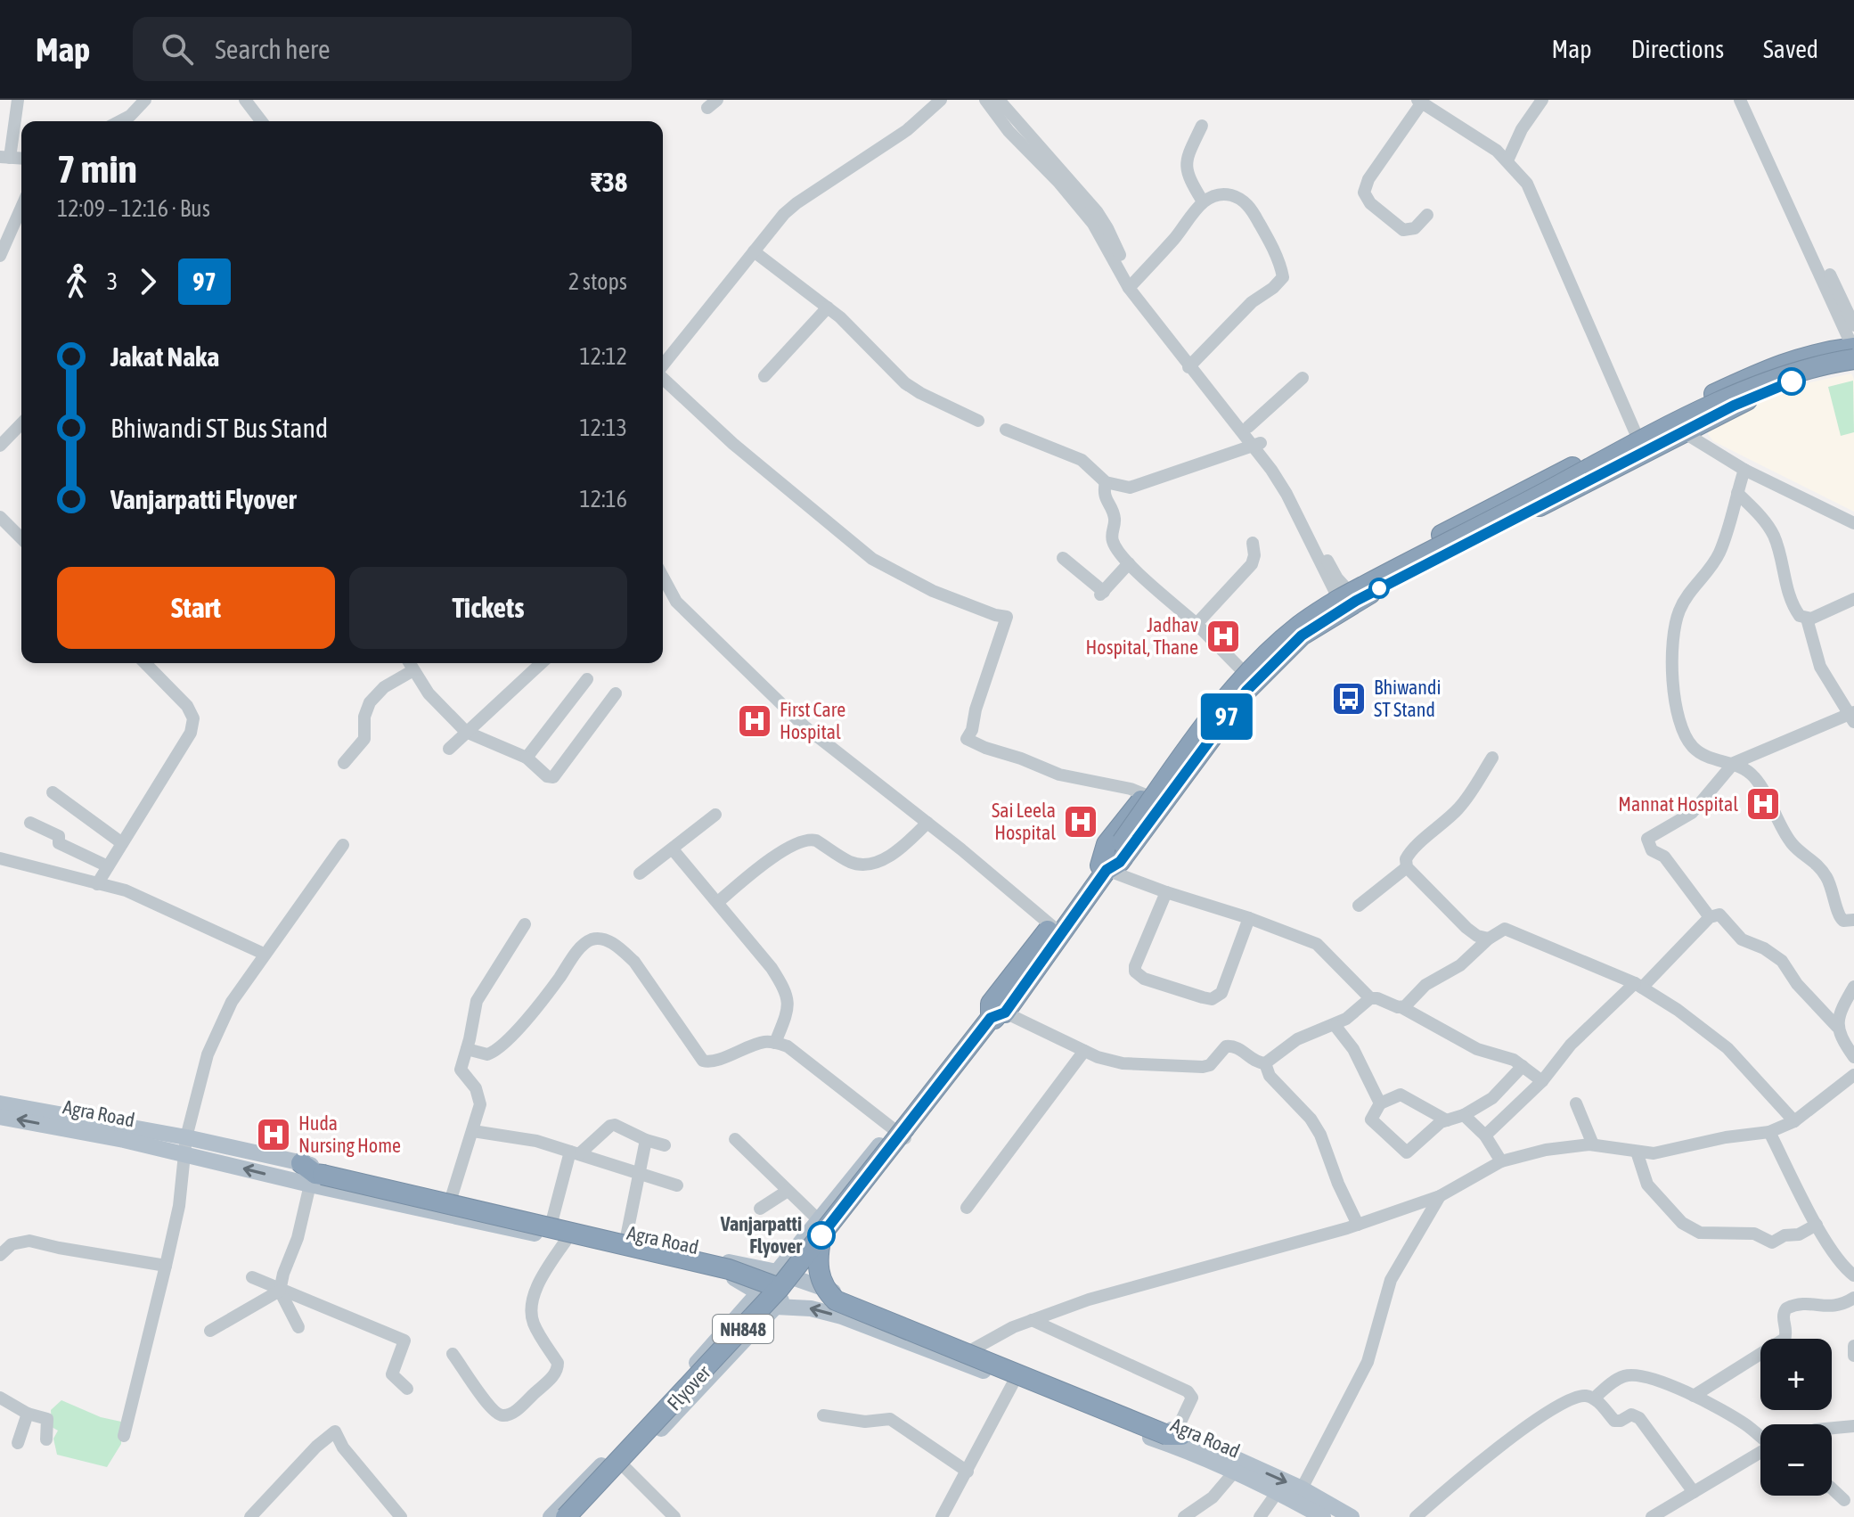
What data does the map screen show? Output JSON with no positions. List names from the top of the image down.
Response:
{
  "streets": {
    "highway": ["NH848", "Flyover"],
    "main road": ["Agra Road"]
  },
  "crossings": [
    ["Agra Road", "Flyover"],
    ["NH848", "Flyover"]
  ],
  "places": {
    "hospital": [
      "Jadhav Hospital, Thane",
      "First Care Hospital",
      "Mannat Hospital",
      "Sai Leela Hospital",
      "Huda Nursing Home"
    ],
    "bus stop": ["Bhiwandi ST Stand"],
    "other": ["Vanjarpatti Flyover"]
  },
  "lines": ["bus line 97"],
  "page": {
    "header": "Map",
    "search": "Search here",
    "nav": ["Map", "Directions", "Saved"],
    "on_map": "97",
    "heading": ["7 min", "12:09 – 12:16 · Bus", "₹38"],
    "legs": ["3", "97", "2 stops"],
    "list": [
      {
        "name": "Jakat Naka",
        "value": "12:12"
      },
      {
        "name": "Bhiwandi ST Bus Stand",
        "value": "12:13"
      },
      {
        "name": "Vanjarpatti Flyover",
        "value": "12:16"
      }
    ],
    "buttons": ["Start", "Tickets"],
    "map_buttons": ["+", "−"]
  }
}
